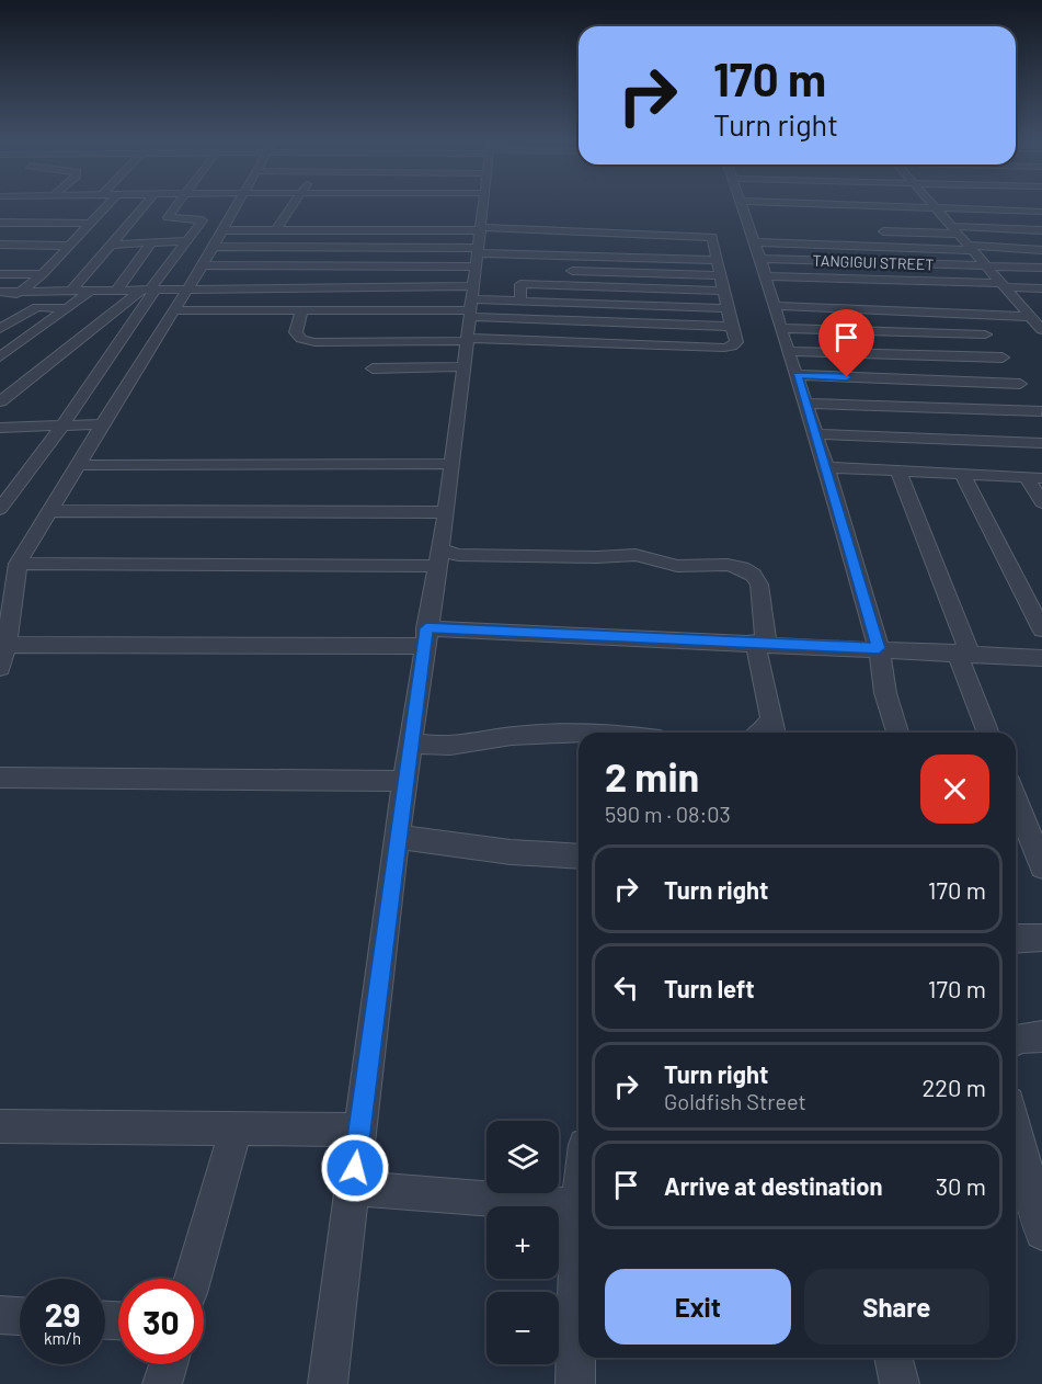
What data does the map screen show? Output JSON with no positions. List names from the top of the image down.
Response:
{
  "streets": {
    "street": ["TANGIGUI STREET"]
  },
  "page": {
    "turn": ["170 m", "Turn right"],
    "heading": ["2 min", "590 m · 08:03"],
    "list": [
      {
        "name": "Turn right",
        "value": "170 m"
      },
      {
        "name": "Turn left",
        "value": "170 m"
      },
      {
        "name": "Turn right",
        "note": "Goldfish Street",
        "value": "220 m"
      },
      {
        "name": "Arrive at destination",
        "value": "30 m"
      }
    ],
    "map_buttons": ["+", "−"],
    "buttons": ["Exit", "Share"],
    "speed": "29 km/h",
    "limit": "30"
  }
}
